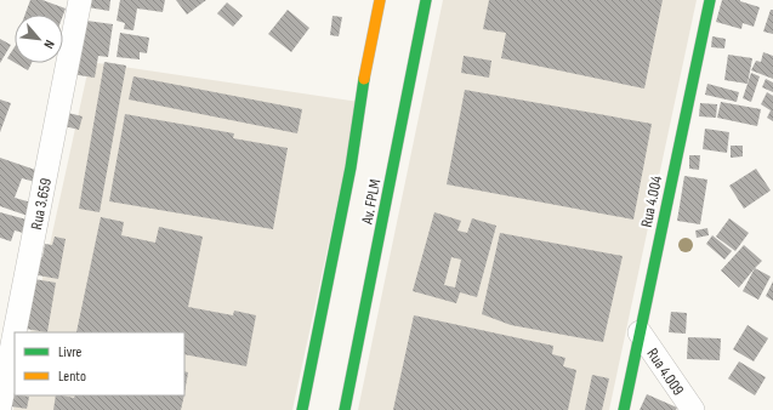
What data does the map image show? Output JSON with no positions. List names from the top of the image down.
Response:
{
  "streets": {
    "main road": ["Av. FPLM", "Rua 4.004"],
    "street": ["Rua 3.659", "Rua 4.009"]
  },
  "crossings": [
    ["Rua 4.004", "Rua 4.009"]
  ],
  "legend": ["Livre", "Lento"],
  "north": "bottom right"
}
